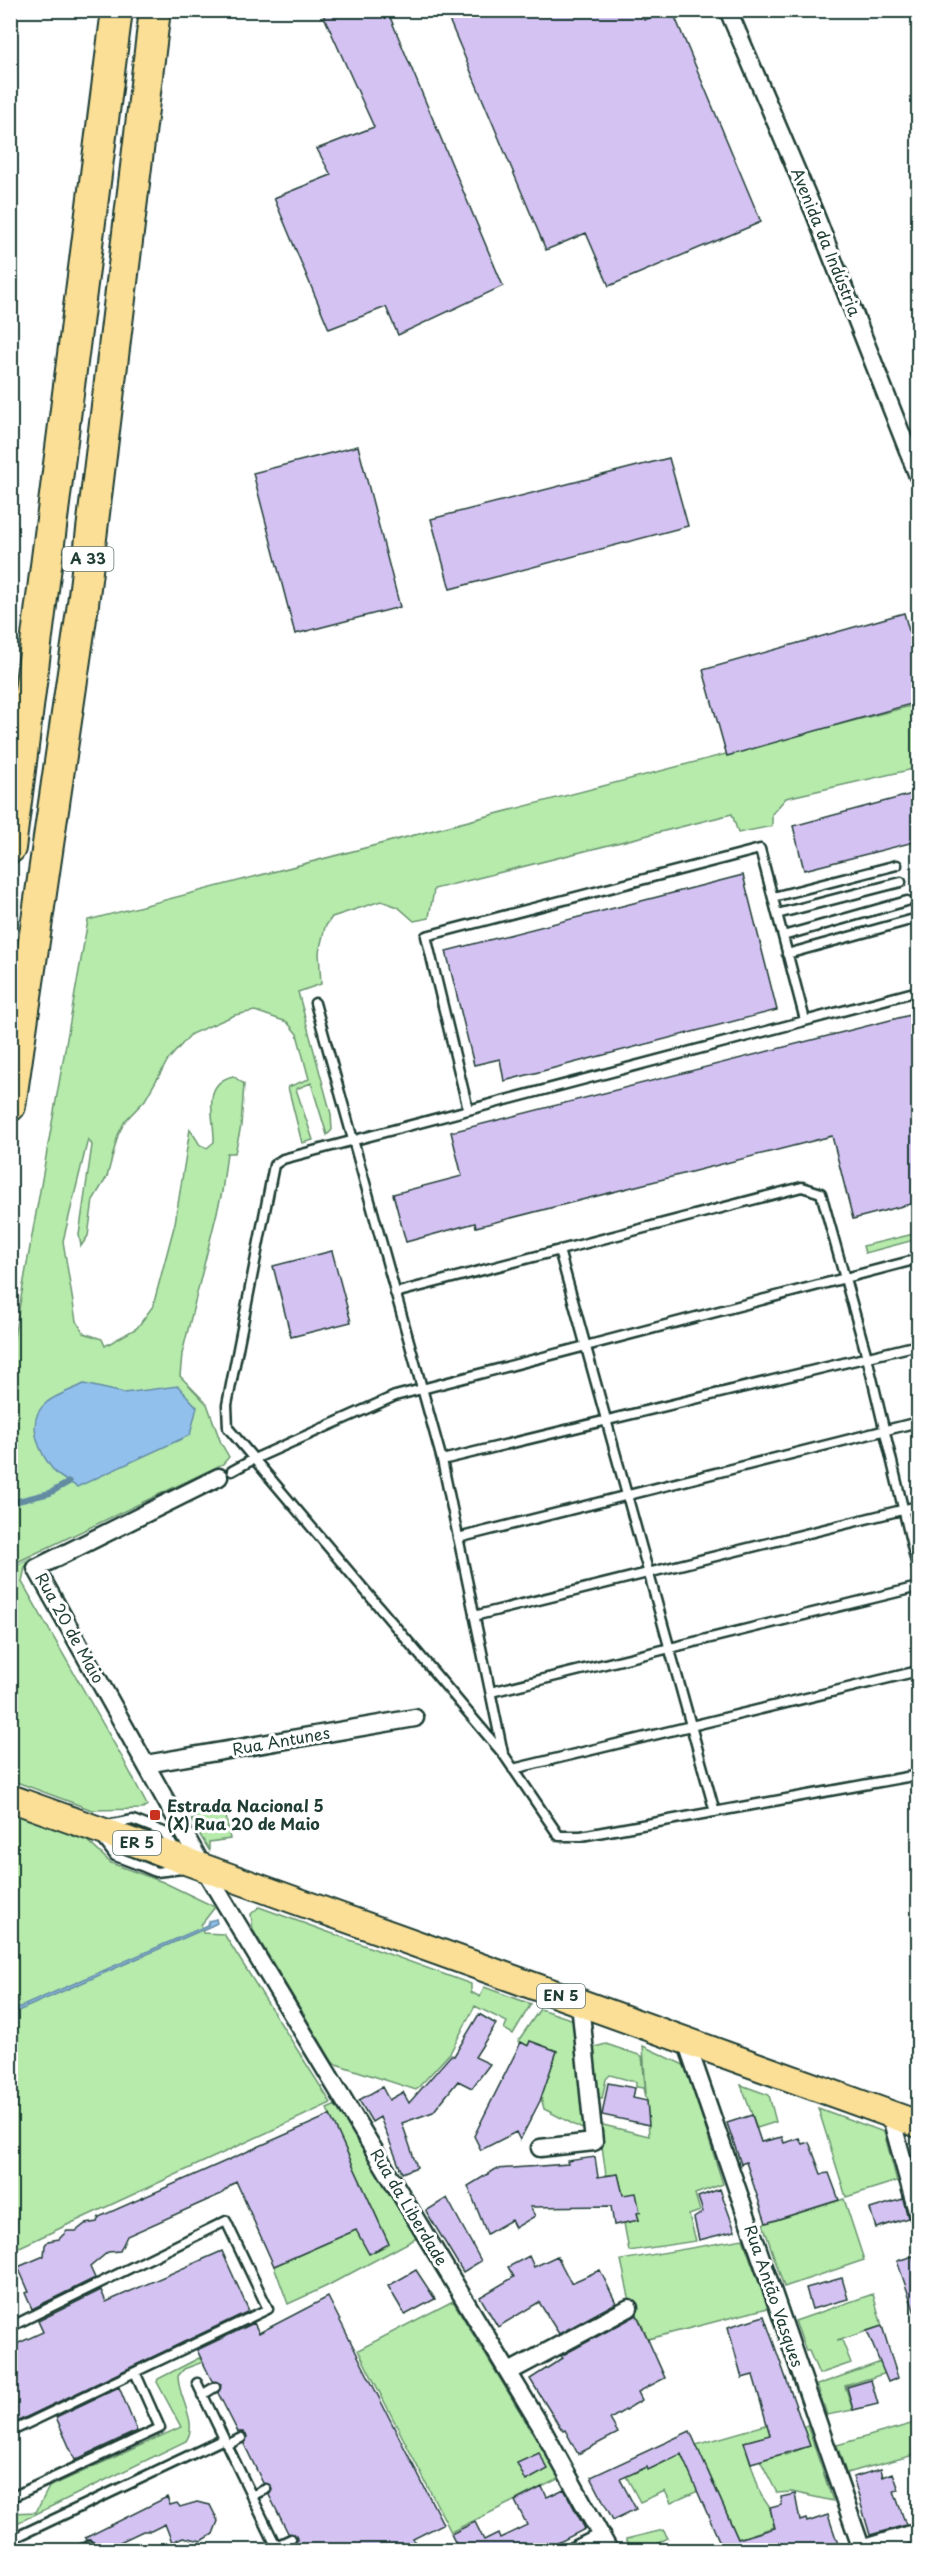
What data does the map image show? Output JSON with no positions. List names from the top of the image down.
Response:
{
  "streets": {
    "highway": ["A 33"],
    "main road": ["ER 5", "EN 5"],
    "street": [
      "Avenida da Indústria",
      "Rua 20 de Maio",
      "Rua Antunes",
      "Rua da Liberdade",
      "Rua Antão Vasques"
    ]
  },
  "crossings": [
    ["Rua 20 de Maio", "Rua Antunes"],
    ["Rua 20 de Maio", "ER 5"],
    ["Rua 20 de Maio", "EN 5"],
    ["Rua 20 de Maio", "Rua da Liberdade"],
    ["ER 5", "EN 5"],
    ["ER 5", "Rua da Liberdade"],
    ["EN 5", "Rua da Liberdade"],
    ["EN 5", "Rua Antão Vasques"]
  ],
  "places": {
    "transit": ["Estrada Nacional 5 (X) Rua 20 de Maio"]
  }
}
